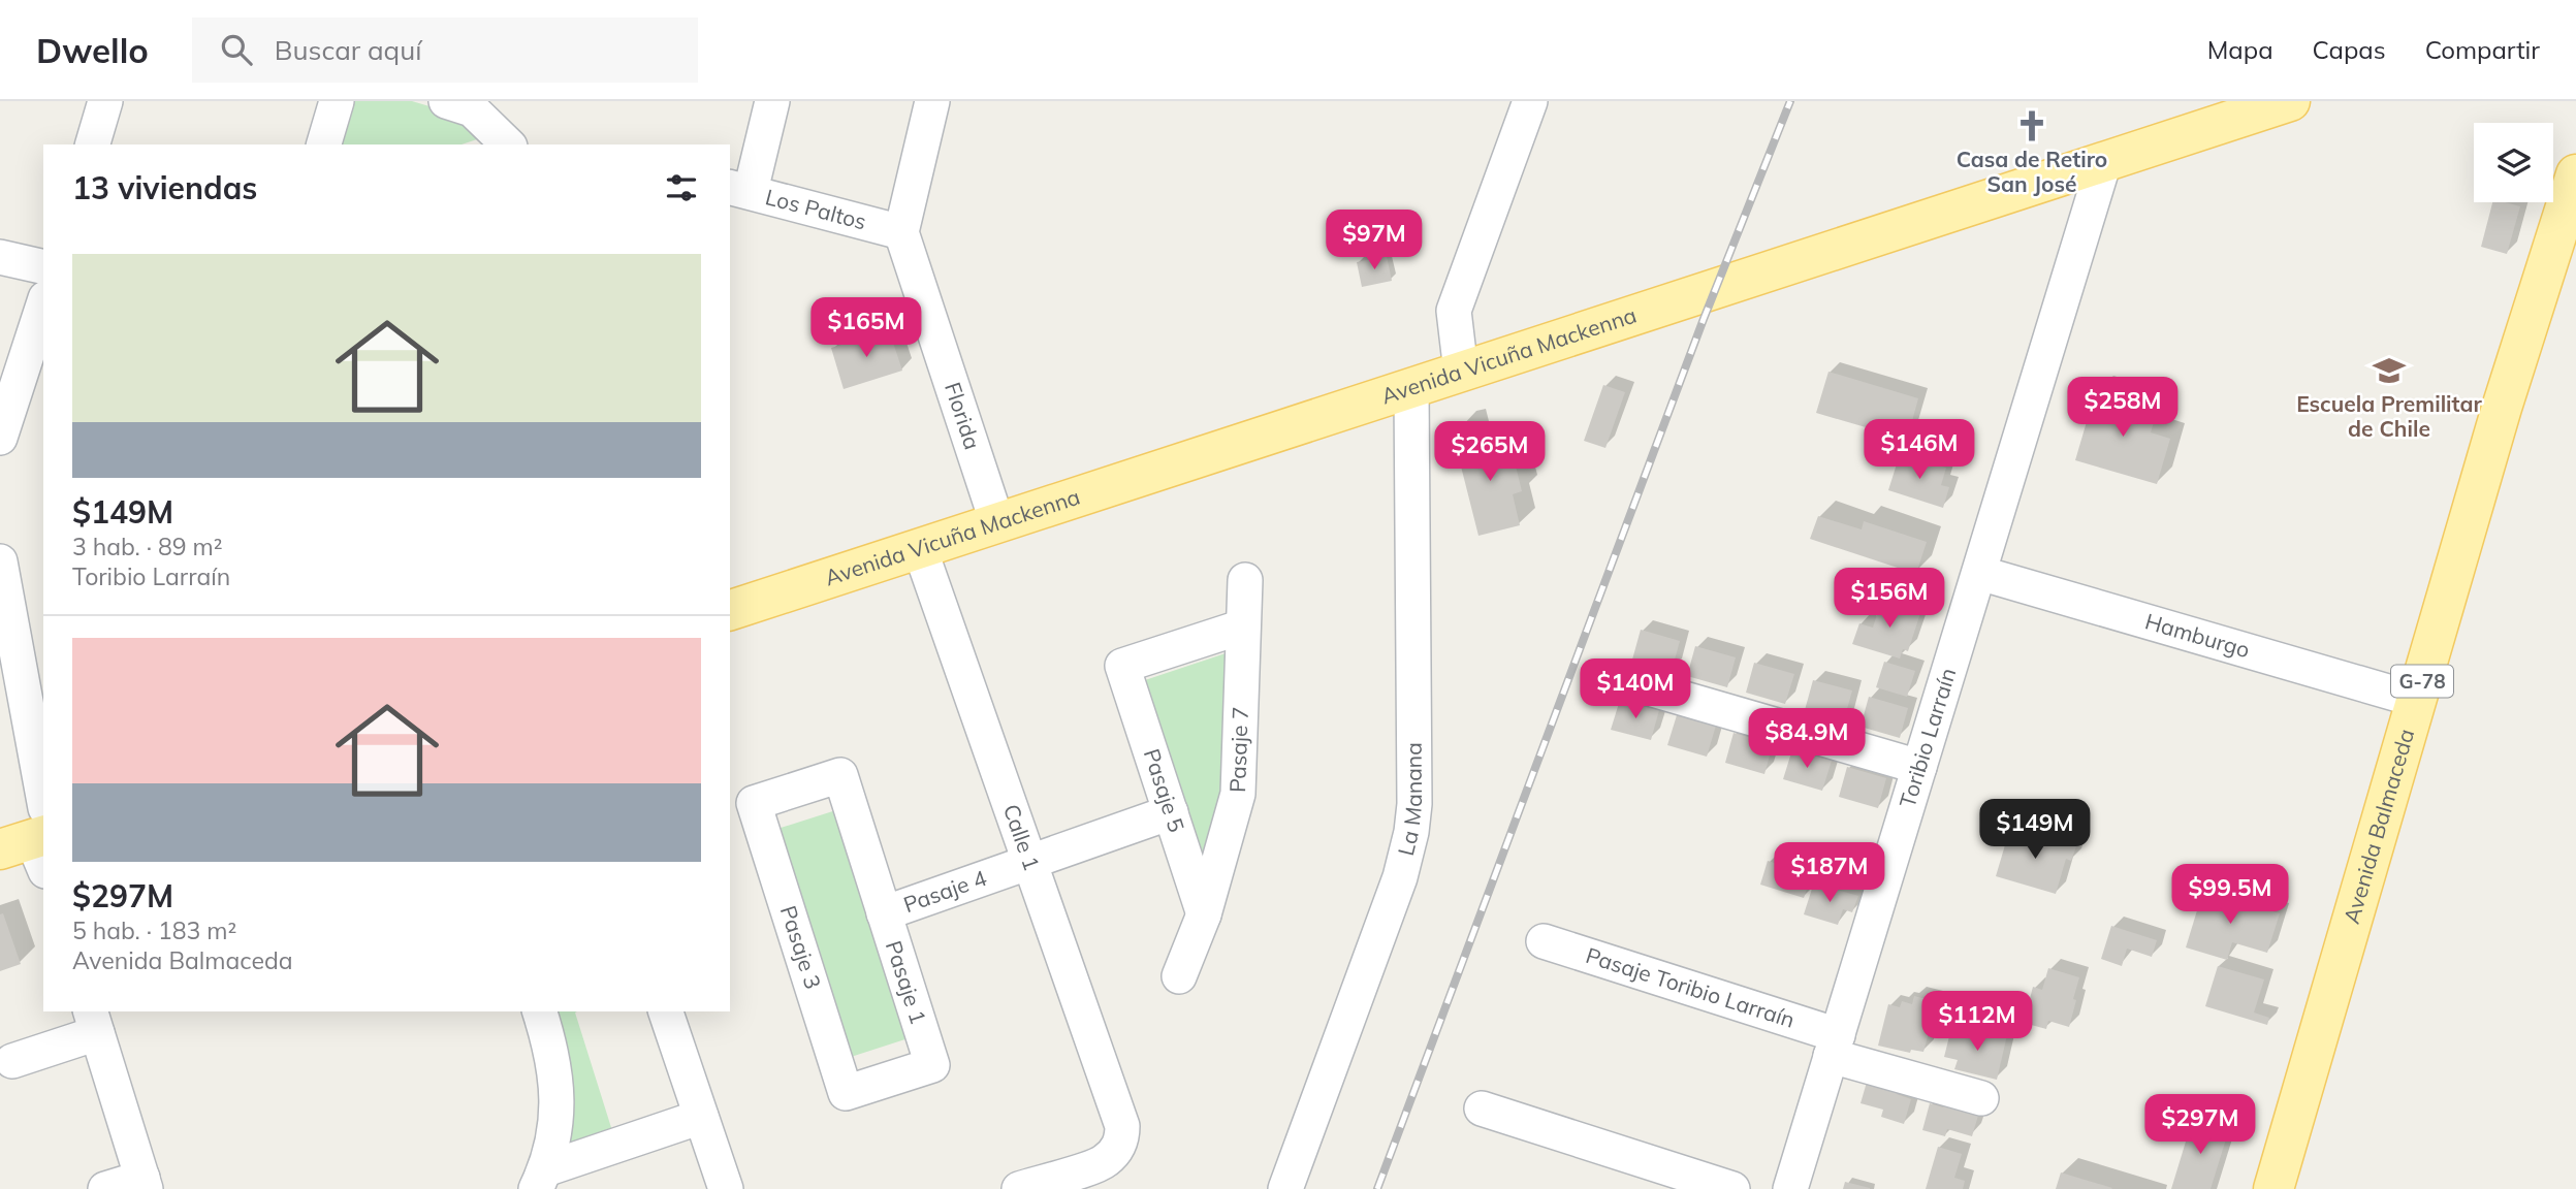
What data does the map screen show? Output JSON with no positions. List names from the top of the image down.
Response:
{
  "streets": {
    "main road": ["Avenida Vicuña Mackenna", "G-78", "Avenida Balmaceda"],
    "street": [
      "Los Paltos",
      "Florida",
      "Hamburgo",
      "Toribio Larraín",
      "Pasaje 7",
      "Pasaje 5",
      "La Manana",
      "Calle 1",
      "Pasaje 4",
      "Pasaje 3",
      "Pasaje 1",
      "Pasaje Toribio Larraín"
    ]
  },
  "crossings": [
    ["Los Paltos", "Florida"],
    ["Avenida Vicuña Mackenna", "Florida"],
    ["Avenida Vicuña Mackenna", "Toribio Larraín"],
    ["Avenida Vicuña Mackenna", "La Manana"],
    ["Avenida Vicuña Mackenna", "Calle 1"],
    ["Hamburgo", "Toribio Larraín"],
    ["Hamburgo", "Avenida Balmaceda"],
    ["Toribio Larraín", "Pasaje Toribio Larraín"],
    ["Pasaje 7", "Pasaje 5"],
    ["Pasaje 5", "Pasaje 4"],
    ["Calle 1", "Pasaje 4"],
    ["Pasaje 4", "Pasaje 1"],
    ["Pasaje 3", "Pasaje 1"]
  ],
  "places": {
    "church": ["Casa de Retiro San José"],
    "school or university": ["Escuela Premilitar de Chile"]
  },
  "page": {
    "header": "Dwello",
    "search": "Buscar aquí",
    "nav": ["Mapa", "Capas", "Compartir"],
    "heading": "13 viviendas",
    "price": [
      "$97M",
      "$165M",
      "$258M",
      "$146M",
      "$265M",
      "$156M",
      "$140M",
      "$84.9M",
      "$149M",
      "$187M",
      "$99.5M",
      "$112M",
      "$297M"
    ],
    "list": [
      {
        "name": "$149M",
        "note": "3 hab. · 89 m² · Toribio Larraín"
      },
      {
        "name": "$297M",
        "note": "5 hab. · 183 m² · Avenida Balmaceda"
      }
    ]
  }
}
